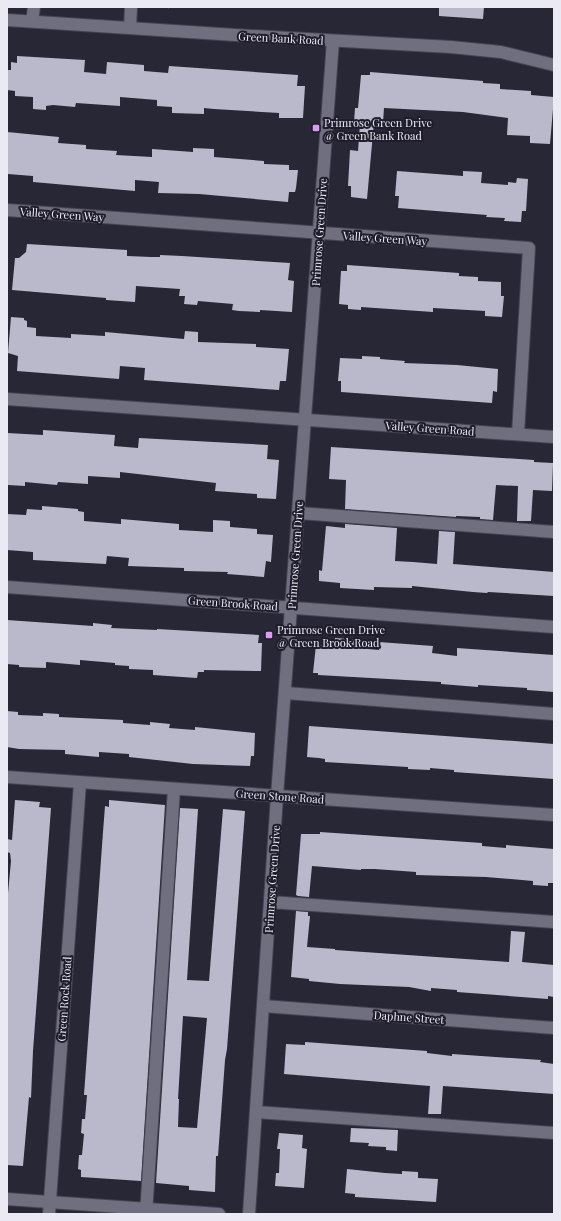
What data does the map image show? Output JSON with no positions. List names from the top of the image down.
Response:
{
  "streets": {
    "street": [
      "Green Bank Road",
      "Valley Green Way",
      "Primrose Green Drive",
      "Valley Green Road",
      "Green Brook Road",
      "Green Stone Road",
      "Green Rock Road",
      "Daphne Street"
    ]
  },
  "crossings": [
    ["Green Bank Road", "Primrose Green Drive"],
    ["Valley Green Way", "Primrose Green Drive"],
    ["Valley Green Way", "Valley Green Road"],
    ["Primrose Green Drive", "Valley Green Road"],
    ["Primrose Green Drive", "Green Brook Road"],
    ["Primrose Green Drive", "Green Stone Road"],
    ["Primrose Green Drive", "Daphne Street"],
    ["Green Stone Road", "Green Rock Road"]
  ],
  "places": {
    "transit": ["Primrose Green Drive @ Green Bank Road", "Primrose Green Drive @ Green Brook Road"]
  }
}
